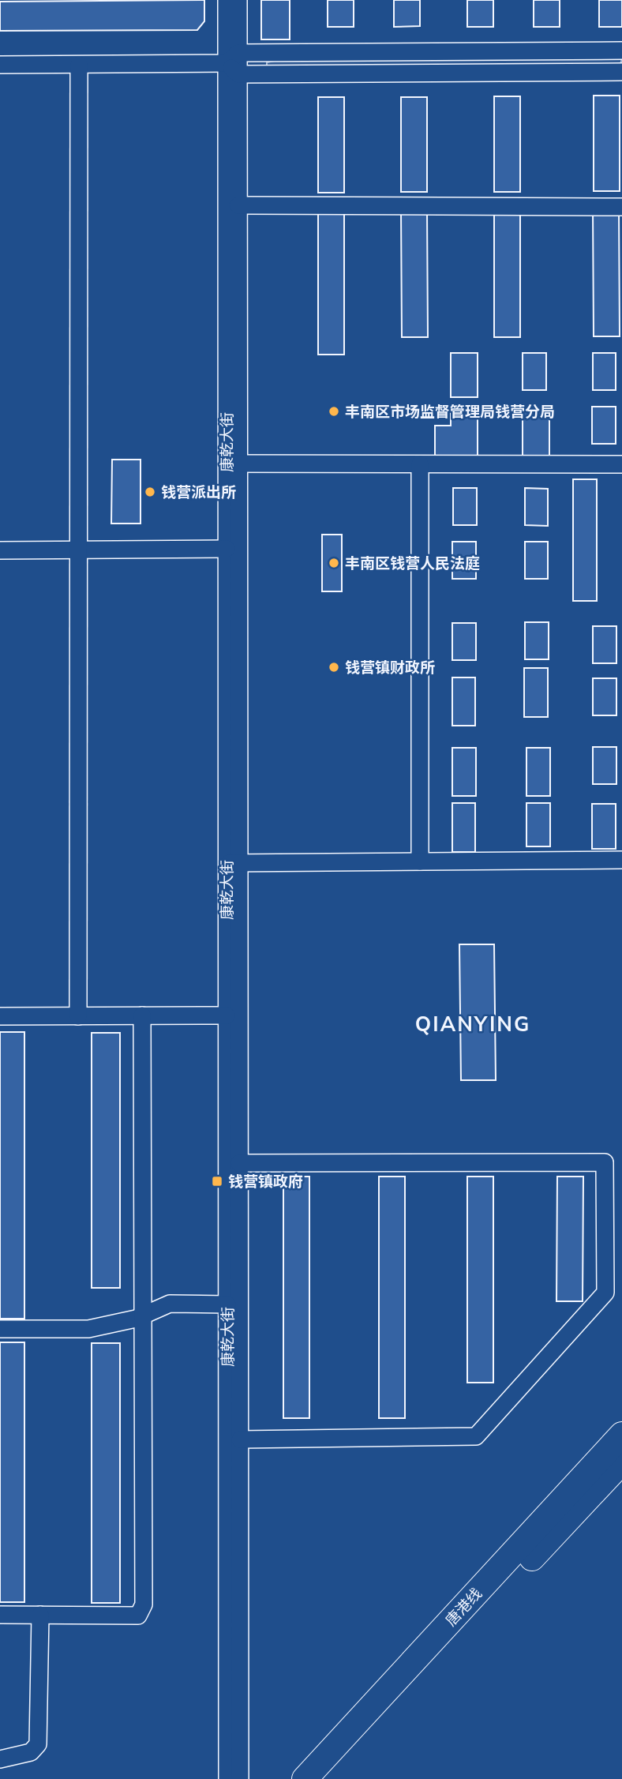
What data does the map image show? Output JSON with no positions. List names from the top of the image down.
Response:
{
  "streets": {
    "highway": ["唐港线"],
    "street": ["康乾大街"]
  },
  "districts": ["QIANYING"],
  "places": {
    "other": [
      "丰南区市场监督管理局钱营分局",
      "钱营派出所",
      "丰南区钱营人民法庭",
      "钱营镇财政所"
    ],
    "transit": ["钱营镇政府"]
  }
}
